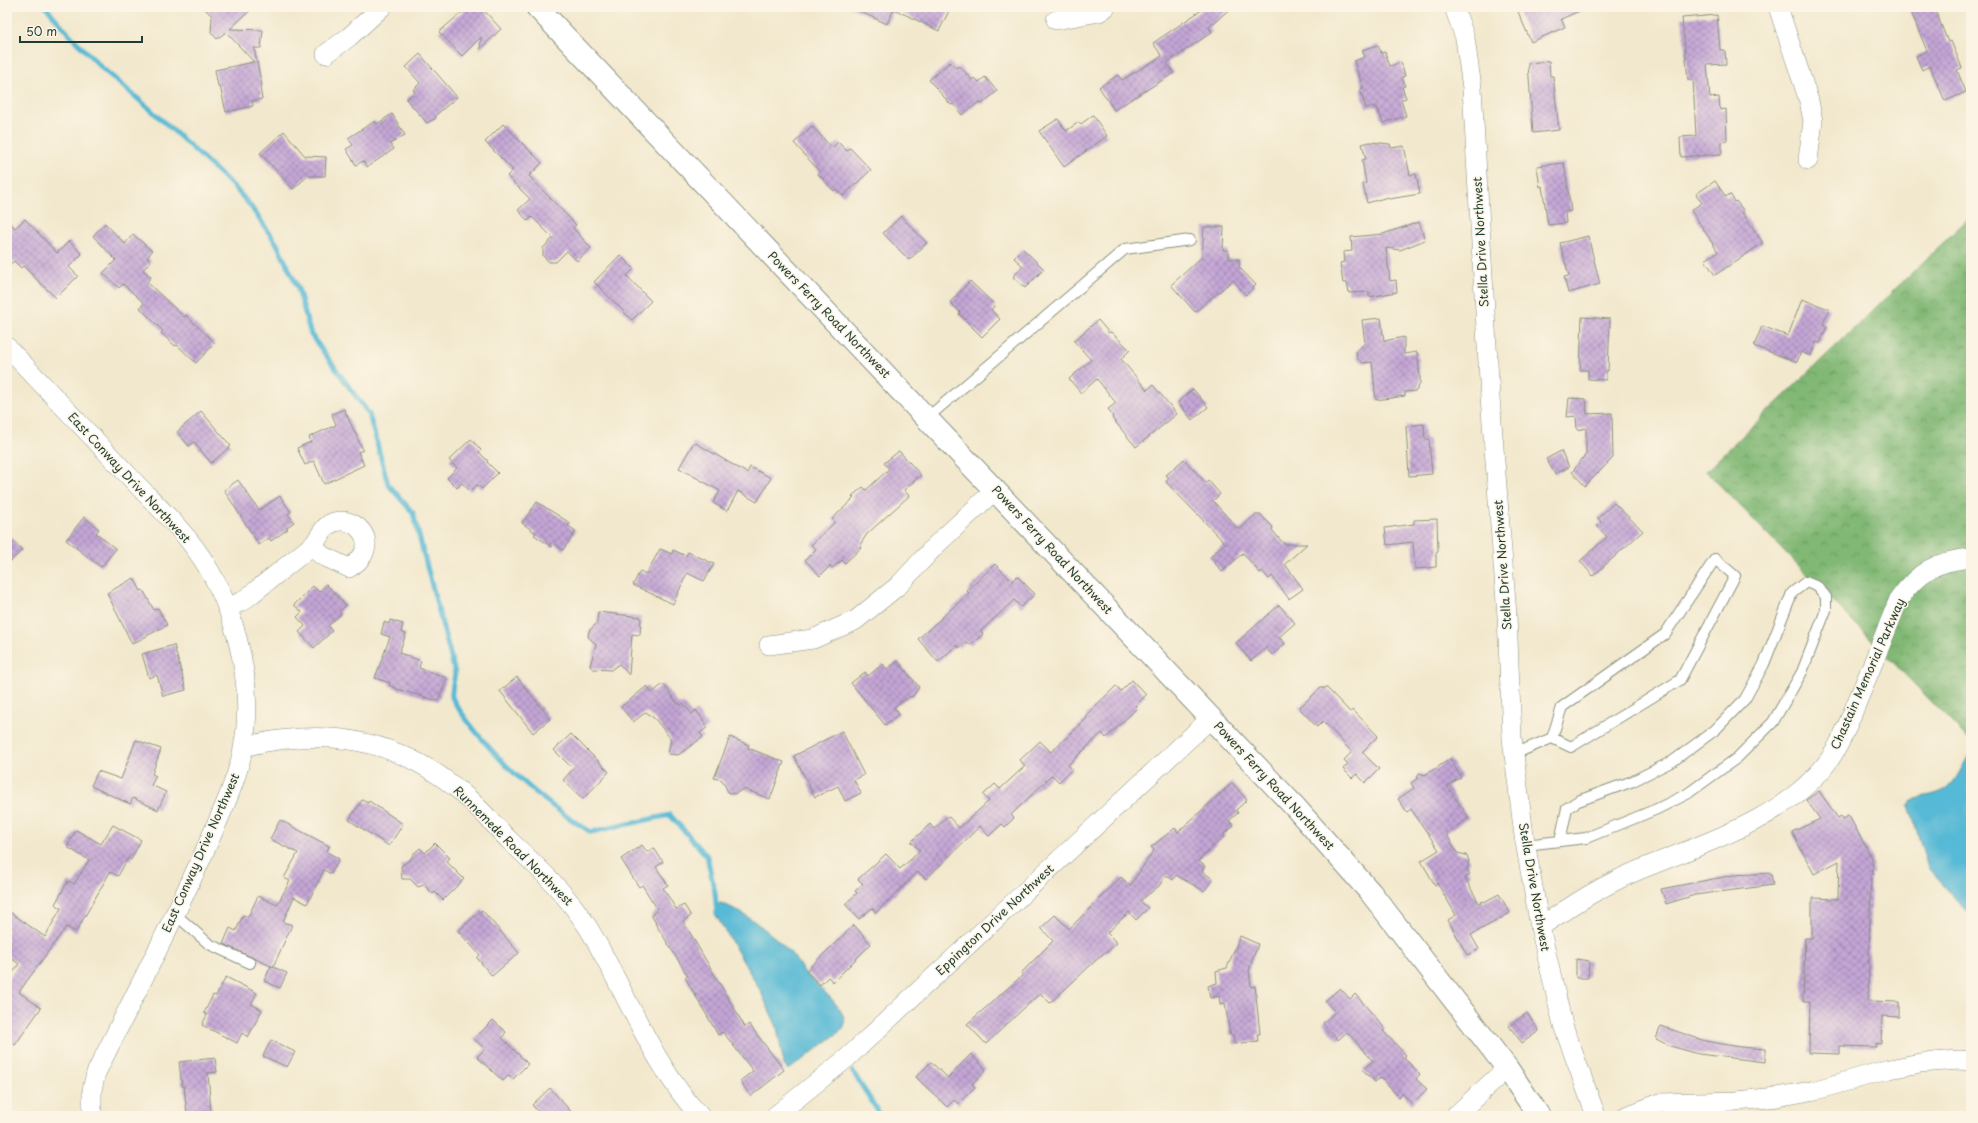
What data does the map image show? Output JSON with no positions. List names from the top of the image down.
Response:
{
  "streets": {
    "street": [
      "Stella Drive Northwest",
      "Powers Ferry Road Northwest",
      "East Conway Drive Northwest",
      "Chastain Memorial Parkway",
      "Runnemede Road Northwest",
      "Eppington Drive Northwest"
    ]
  },
  "crossings": [
    ["Stella Drive Northwest", "Chastain Memorial Parkway"],
    ["Powers Ferry Road Northwest", "Eppington Drive Northwest"],
    ["East Conway Drive Northwest", "Runnemede Road Northwest"]
  ],
  "scale_bar": "50 m"
}
